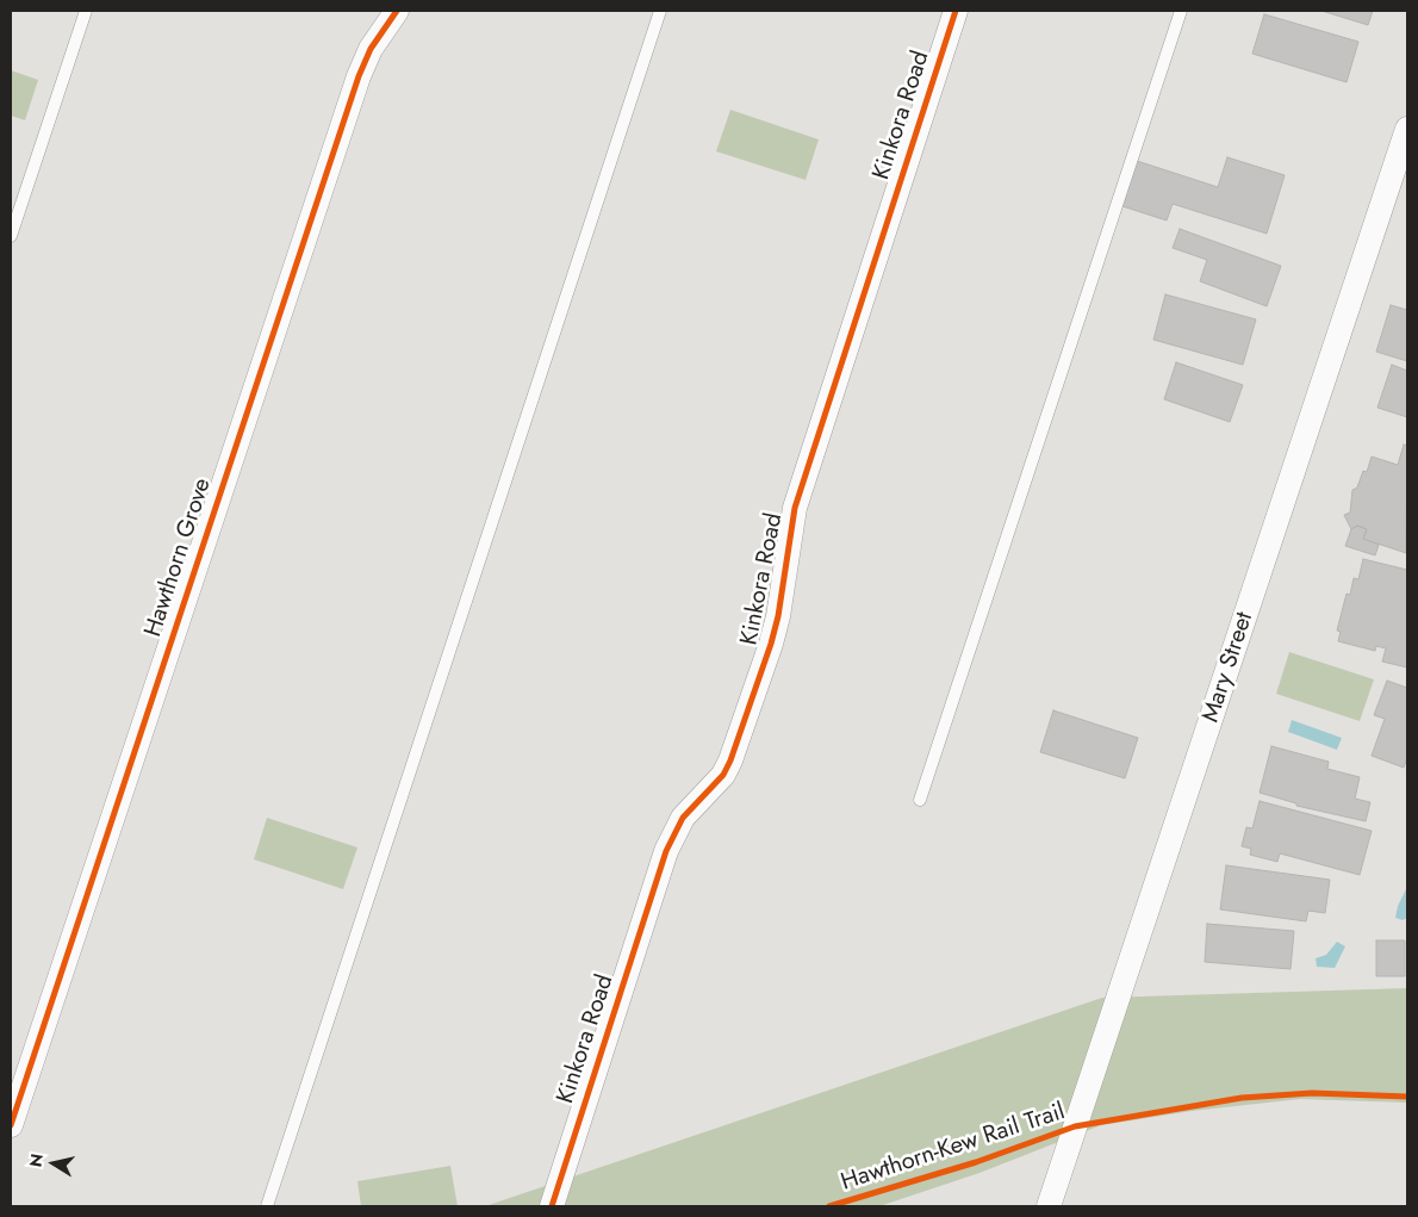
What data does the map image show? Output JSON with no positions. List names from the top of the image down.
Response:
{
  "streets": {
    "street": ["Kinkora Road", "Hawthorn Grove", "Mary Street"],
    "cycle path": ["Hawthorn-Kew Rail Trail"]
  },
  "north": "left"
}
